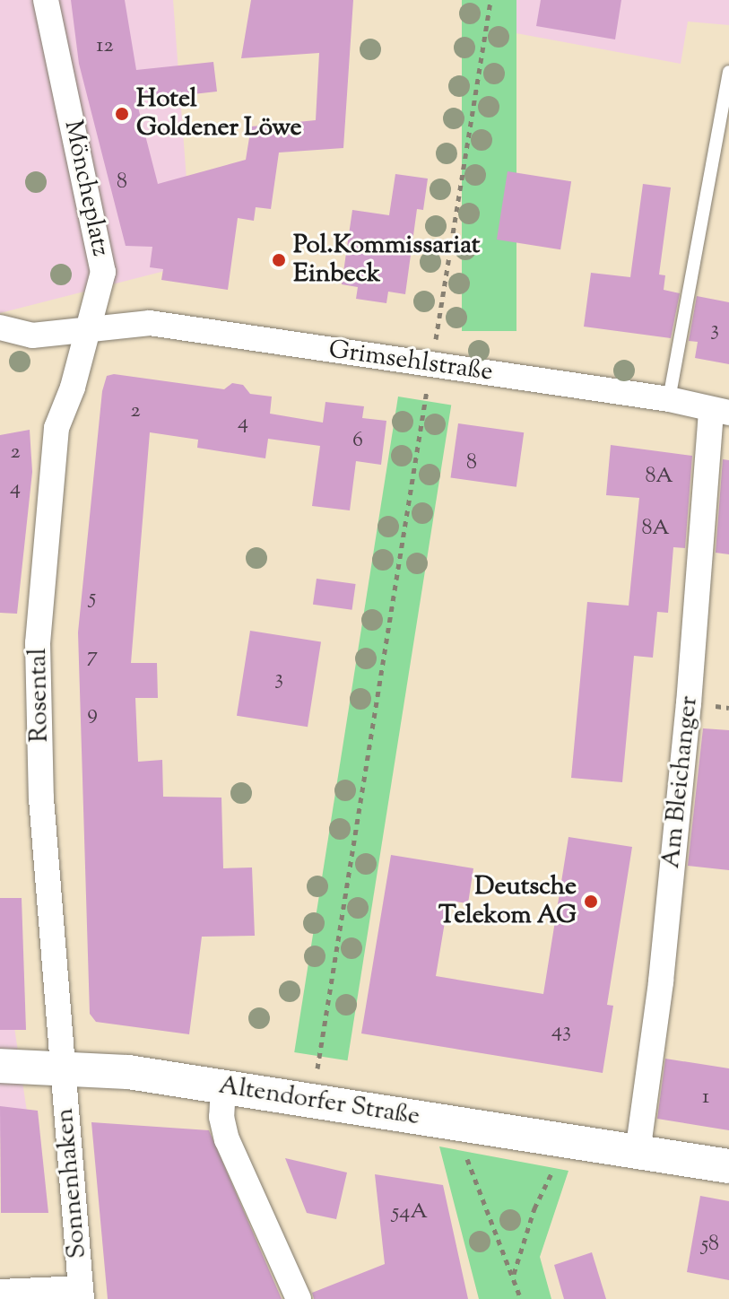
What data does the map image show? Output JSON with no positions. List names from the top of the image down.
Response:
{
  "streets": {
    "main road": ["Altendorfer Straße"],
    "street": [
      "Möncheplatz",
      "Grimsehlstraße",
      "Rosental",
      "Am Bleichanger",
      "Sonnenhaken"
    ]
  },
  "crossings": [
    ["Möncheplatz", "Grimsehlstraße"],
    ["Möncheplatz", "Rosental"],
    ["Grimsehlstraße", "Rosental"],
    ["Grimsehlstraße", "Am Bleichanger"],
    ["Rosental", "Altendorfer Straße"],
    ["Rosental", "Sonnenhaken"],
    ["Am Bleichanger", "Altendorfer Straße"],
    ["Altendorfer Straße", "Sonnenhaken"]
  ],
  "places": ["Hotel Goldener Löwe", "Pol.Kommissariat Einbeck", "Deutsche Telekom AG"],
  "house_numbers": [
    "12",
    "8",
    "3",
    "2",
    "4",
    "6",
    "2",
    "8",
    "8A",
    "4",
    "8A",
    "5",
    "7",
    "3",
    "9",
    "43",
    "1",
    "54A",
    "58"
  ]
}
